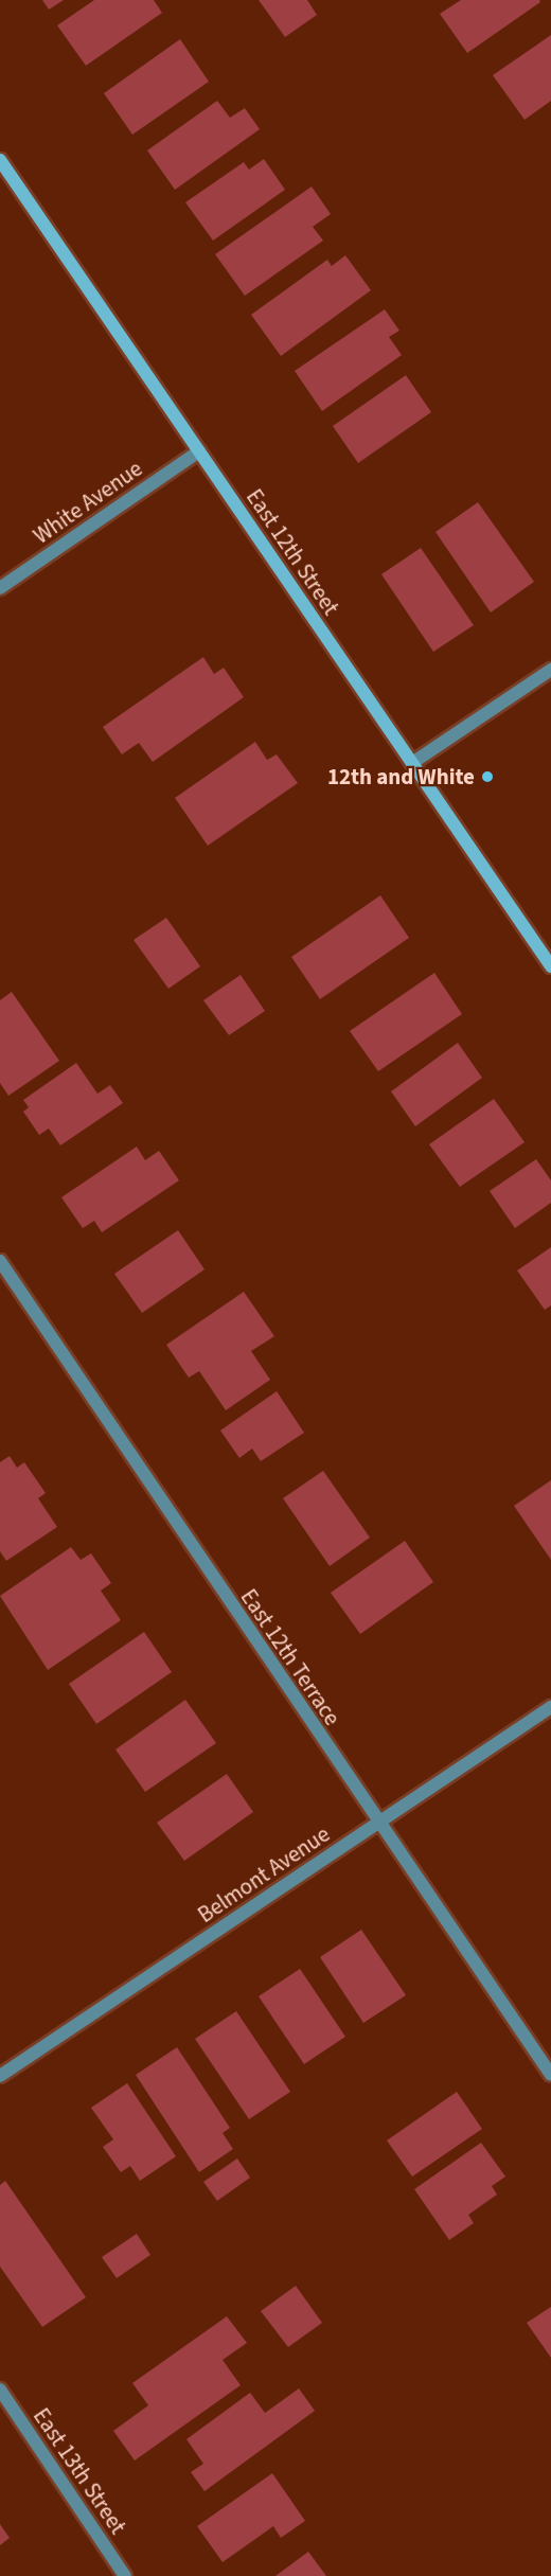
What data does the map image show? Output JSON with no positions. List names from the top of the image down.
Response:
{
  "streets": {
    "street": [
      "White Avenue",
      "East 12th Street",
      "East 12th Terrace",
      "Belmont Avenue",
      "East 13th Street"
    ]
  },
  "crossings": [
    ["White Avenue", "East 12th Street"],
    ["East 12th Terrace", "Belmont Avenue"]
  ],
  "places": ["12th and White"]
}
